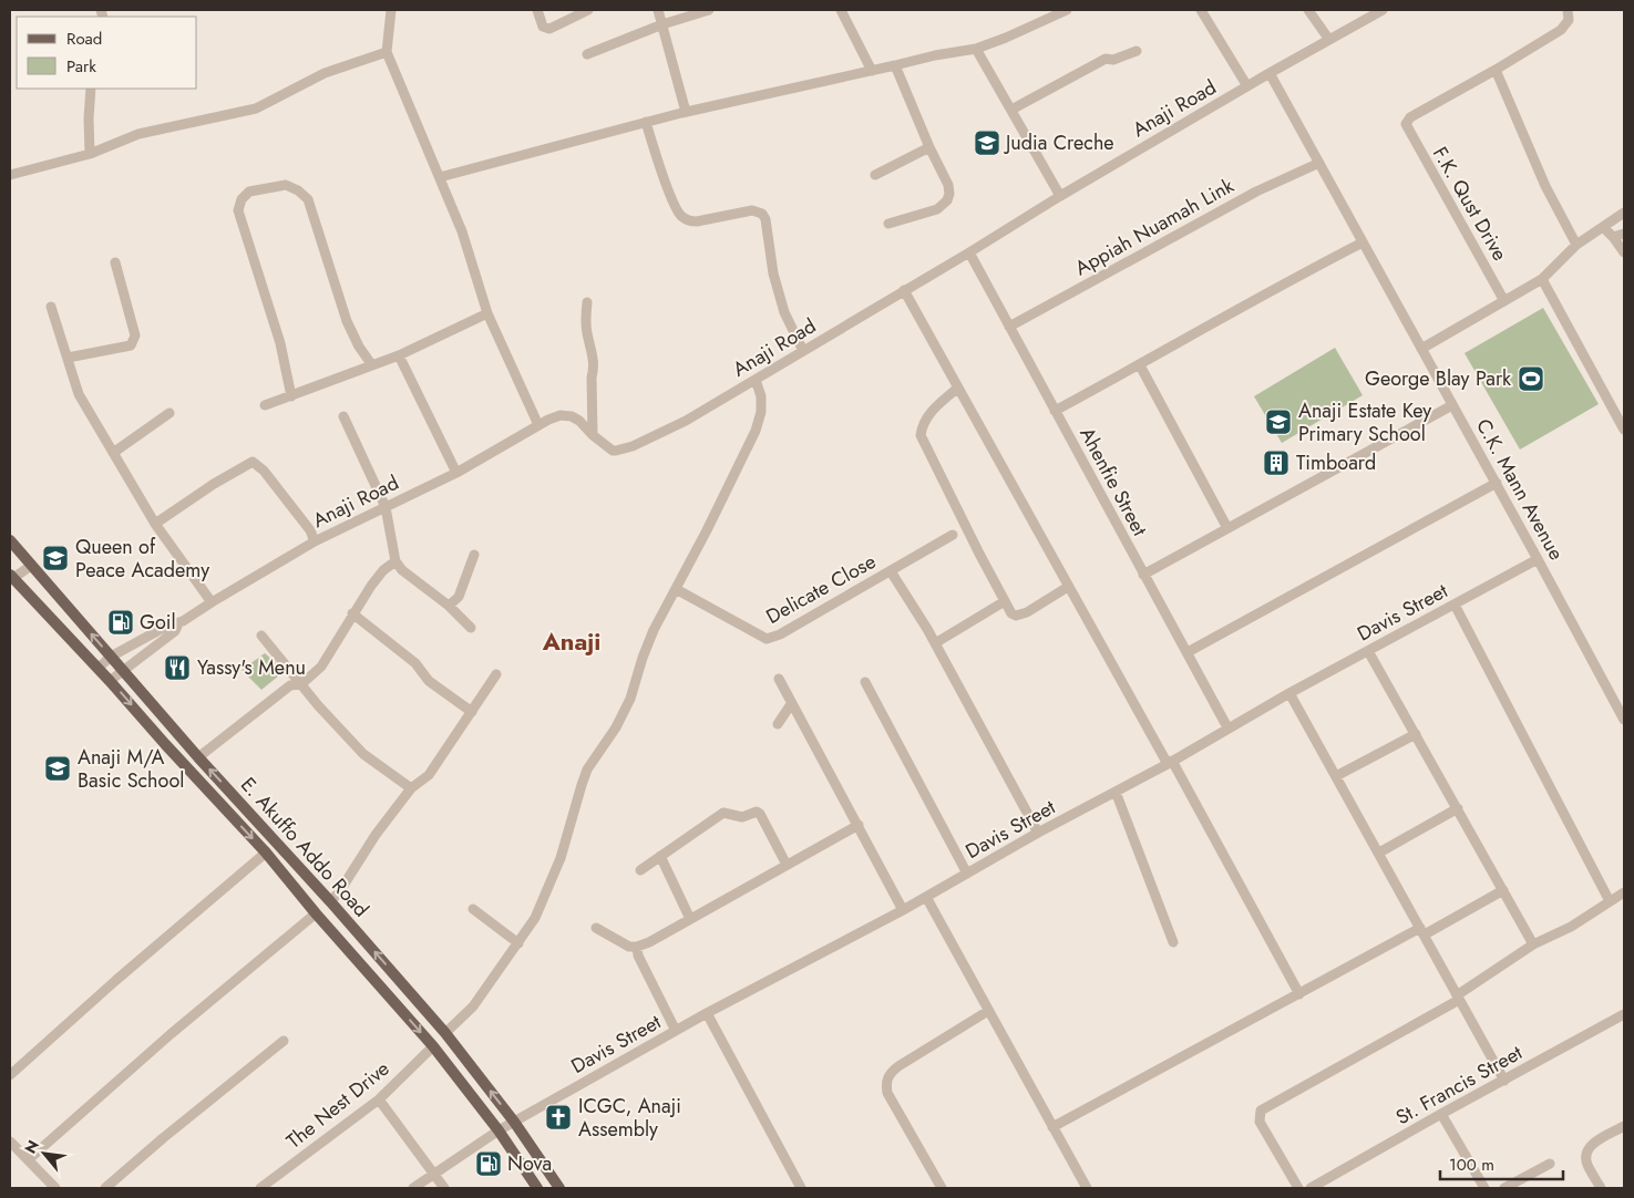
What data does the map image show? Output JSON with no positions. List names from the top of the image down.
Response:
{
  "streets": {
    "main road": ["E. Akuffo Addo Road"],
    "street": [
      "Anaji Road",
      "F.K. Qust Drive",
      "Appiah Nuamah Link",
      "Ahenfie Street",
      "C.K. Mann Avenue",
      "Delicate Close",
      "Davis Street",
      "St. Francis Street",
      "The Nest Drive"
    ]
  },
  "crossings": [
    ["Anaji Road", "Ahenfie Street"],
    ["Anaji Road", "C.K. Mann Avenue"],
    ["Anaji Road", "E. Akuffo Addo Road"],
    ["Appiah Nuamah Link", "Ahenfie Street"],
    ["Appiah Nuamah Link", "C.K. Mann Avenue"],
    ["Ahenfie Street", "Davis Street"],
    ["C.K. Mann Avenue", "Davis Street"],
    ["Davis Street", "E. Akuffo Addo Road"],
    ["E. Akuffo Addo Road", "The Nest Drive"]
  ],
  "districts": ["Anaji"],
  "places": {
    "school or university": [
      "Judia Creche",
      "Anaji Estate Key Primary School",
      "Queen of Peace Academy",
      "Anaji M/A Basic School"
    ],
    "sports": ["George Blay Park"],
    "building": ["Timboard"],
    "fuel station": ["Goil", "Nova"],
    "restaurant": ["Yassy's Menu"],
    "church": ["ICGC, Anaji Assembly"]
  },
  "legend": ["Road", "Park"],
  "scale_bar": "100 m",
  "north": "top left"
}
